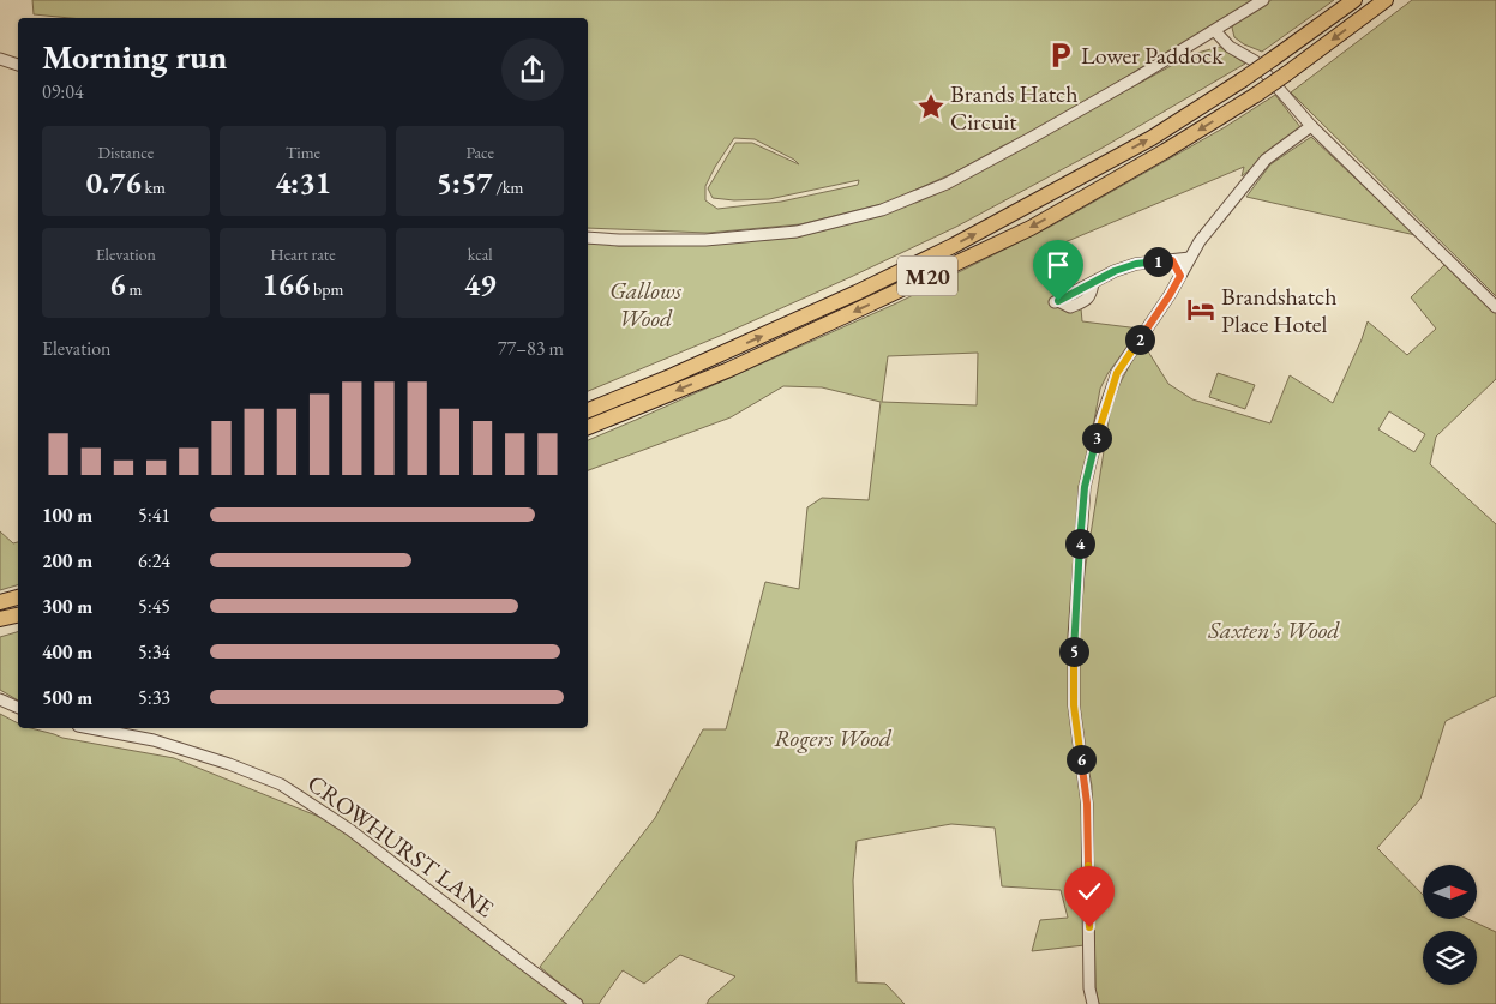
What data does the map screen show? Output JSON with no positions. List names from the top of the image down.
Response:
{
  "streets": {
    "highway": ["M20"],
    "street": ["CROWHURST LANE"]
  },
  "parks": ["Gallows Wood", "Saxten's Wood", "Rogers Wood"],
  "places": {
    "parking": ["Lower Paddock"],
    "place": ["Brands Hatch Circuit"],
    "hotel": ["Brandshatch Place Hotel"]
  },
  "north": "right",
  "page": {
    "heading": ["Morning run", "09:04"],
    "stats": [
      ["Distance", "0.76 km"],
      ["Time", "4:31"],
      ["Pace", "5:57 /km"],
      ["Elevation", "6 m"],
      ["Heart rate", "166 bpm"],
      ["kcal", "49"]
    ],
    "pins": [
      "1",
      "2",
      "3",
      "4",
      "5",
      "6"
    ],
    "chart": ["Elevation", "77–83 m"],
    "list": [
      {
        "name": "100 m",
        "note": "5:41"
      },
      {
        "name": "200 m",
        "note": "6:24"
      },
      {
        "name": "300 m",
        "note": "5:45"
      },
      {
        "name": "400 m",
        "note": "5:34"
      },
      {
        "name": "500 m",
        "note": "5:33"
      }
    ]
  }
}
